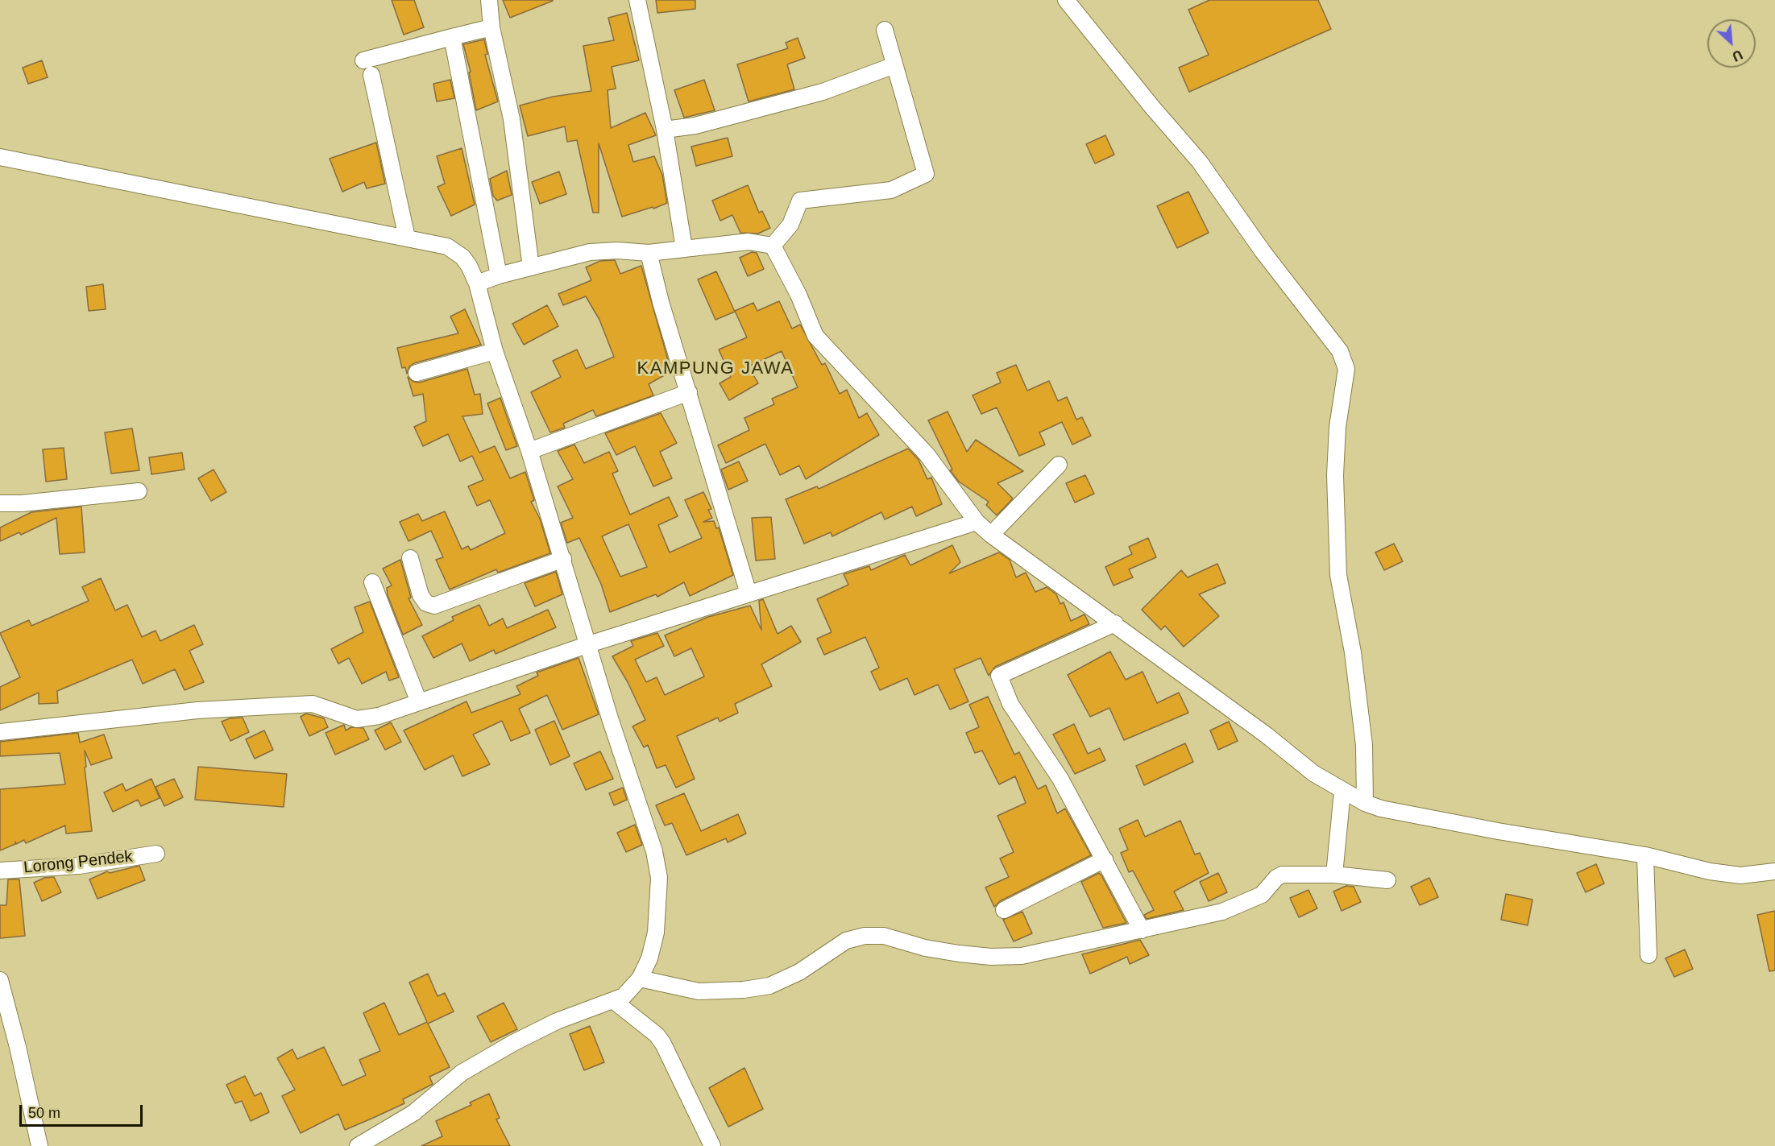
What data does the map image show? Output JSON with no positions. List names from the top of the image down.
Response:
{
  "streets": {
    "street": ["Lorong Pendek"]
  },
  "districts": ["KAMPUNG JAWA"],
  "scale_bar": "50 m",
  "north": "bottom right"
}
